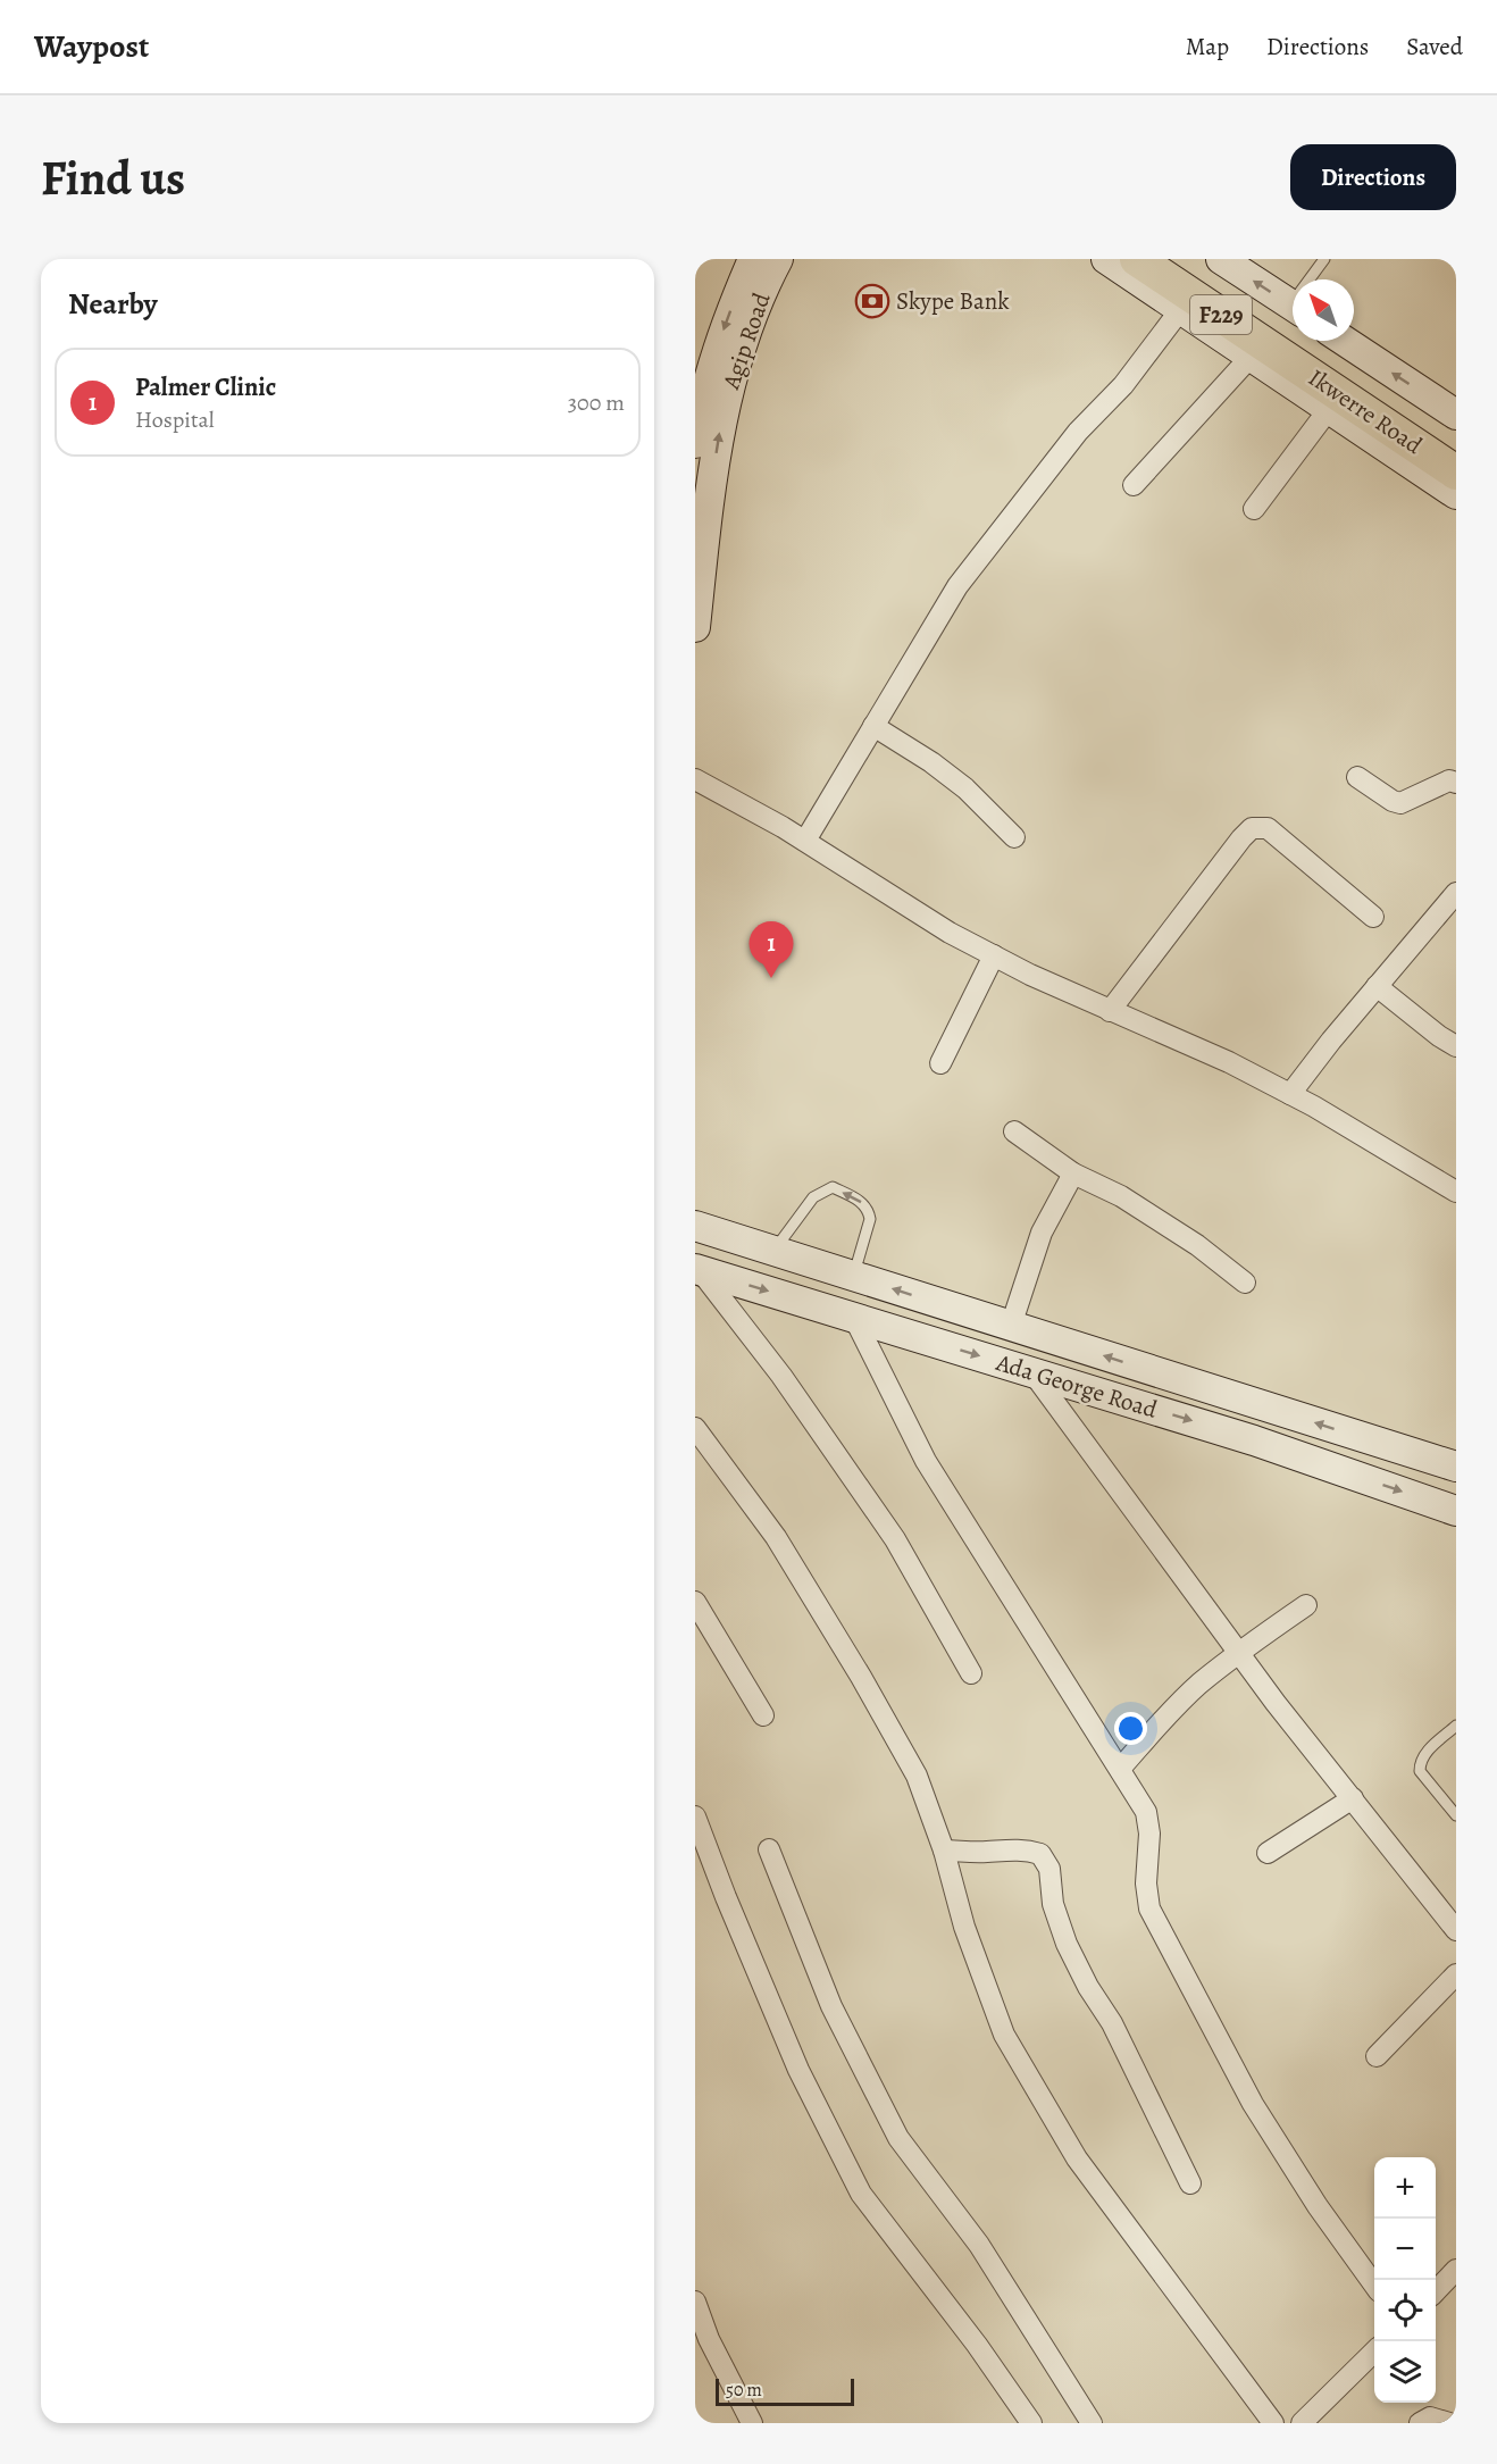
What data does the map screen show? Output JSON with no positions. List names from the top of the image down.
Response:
{
  "streets": {
    "main road": [
      "F229",
      "Agip Road",
      "Ikwerre Road",
      "Ada George Road"
    ]
  },
  "places": {
    "bank": ["Skype Bank"]
  },
  "scale_bar": "50 m",
  "north": "top left",
  "page": {
    "header": "Waypost",
    "nav": ["Map", "Directions", "Saved"],
    "buttons": "Directions",
    "title": "Find us",
    "heading": "Nearby",
    "list": [
      {
        "mark": "1",
        "name": "Palmer Clinic",
        "note": "Hospital",
        "value": "300 m"
      }
    ],
    "pins": "1",
    "map_buttons": ["+", "−"],
    "scale": "50 m"
  }
}
